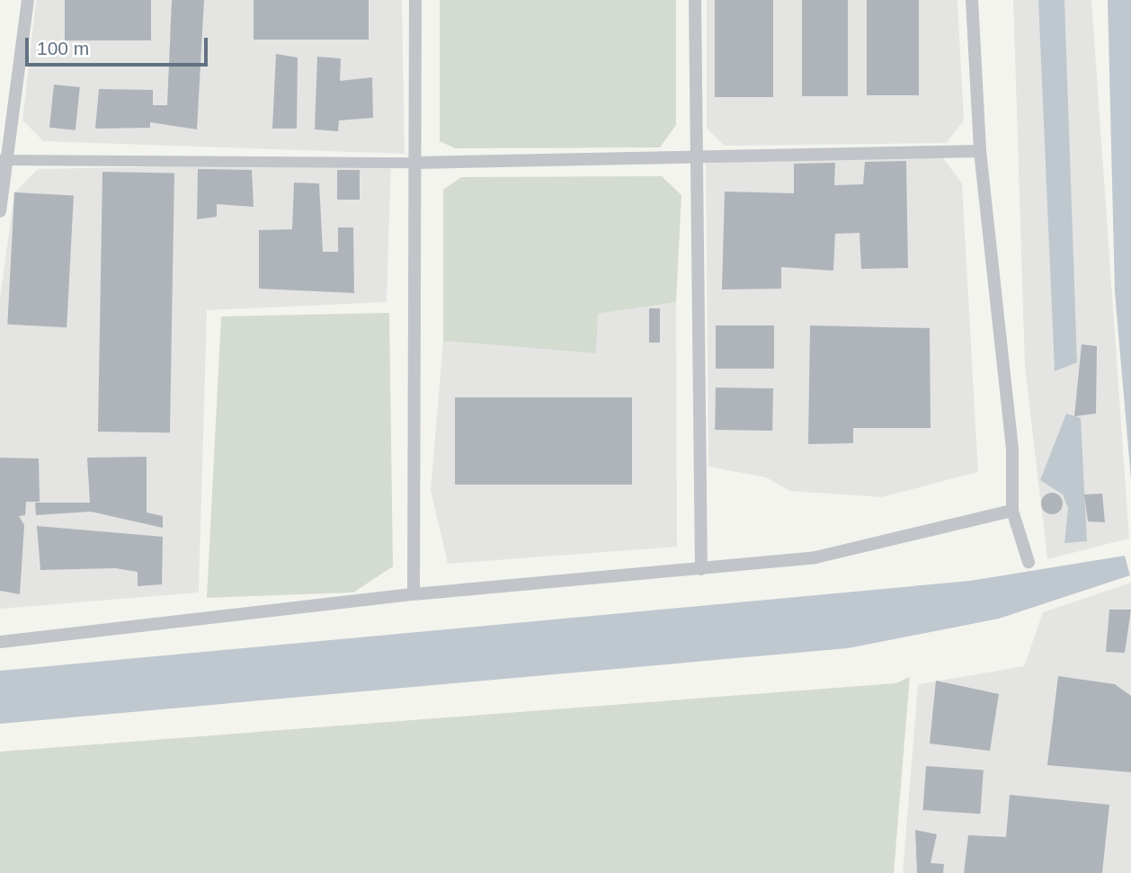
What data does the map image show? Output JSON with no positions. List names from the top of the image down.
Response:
{
  "scale_bar": "100 m"
}
